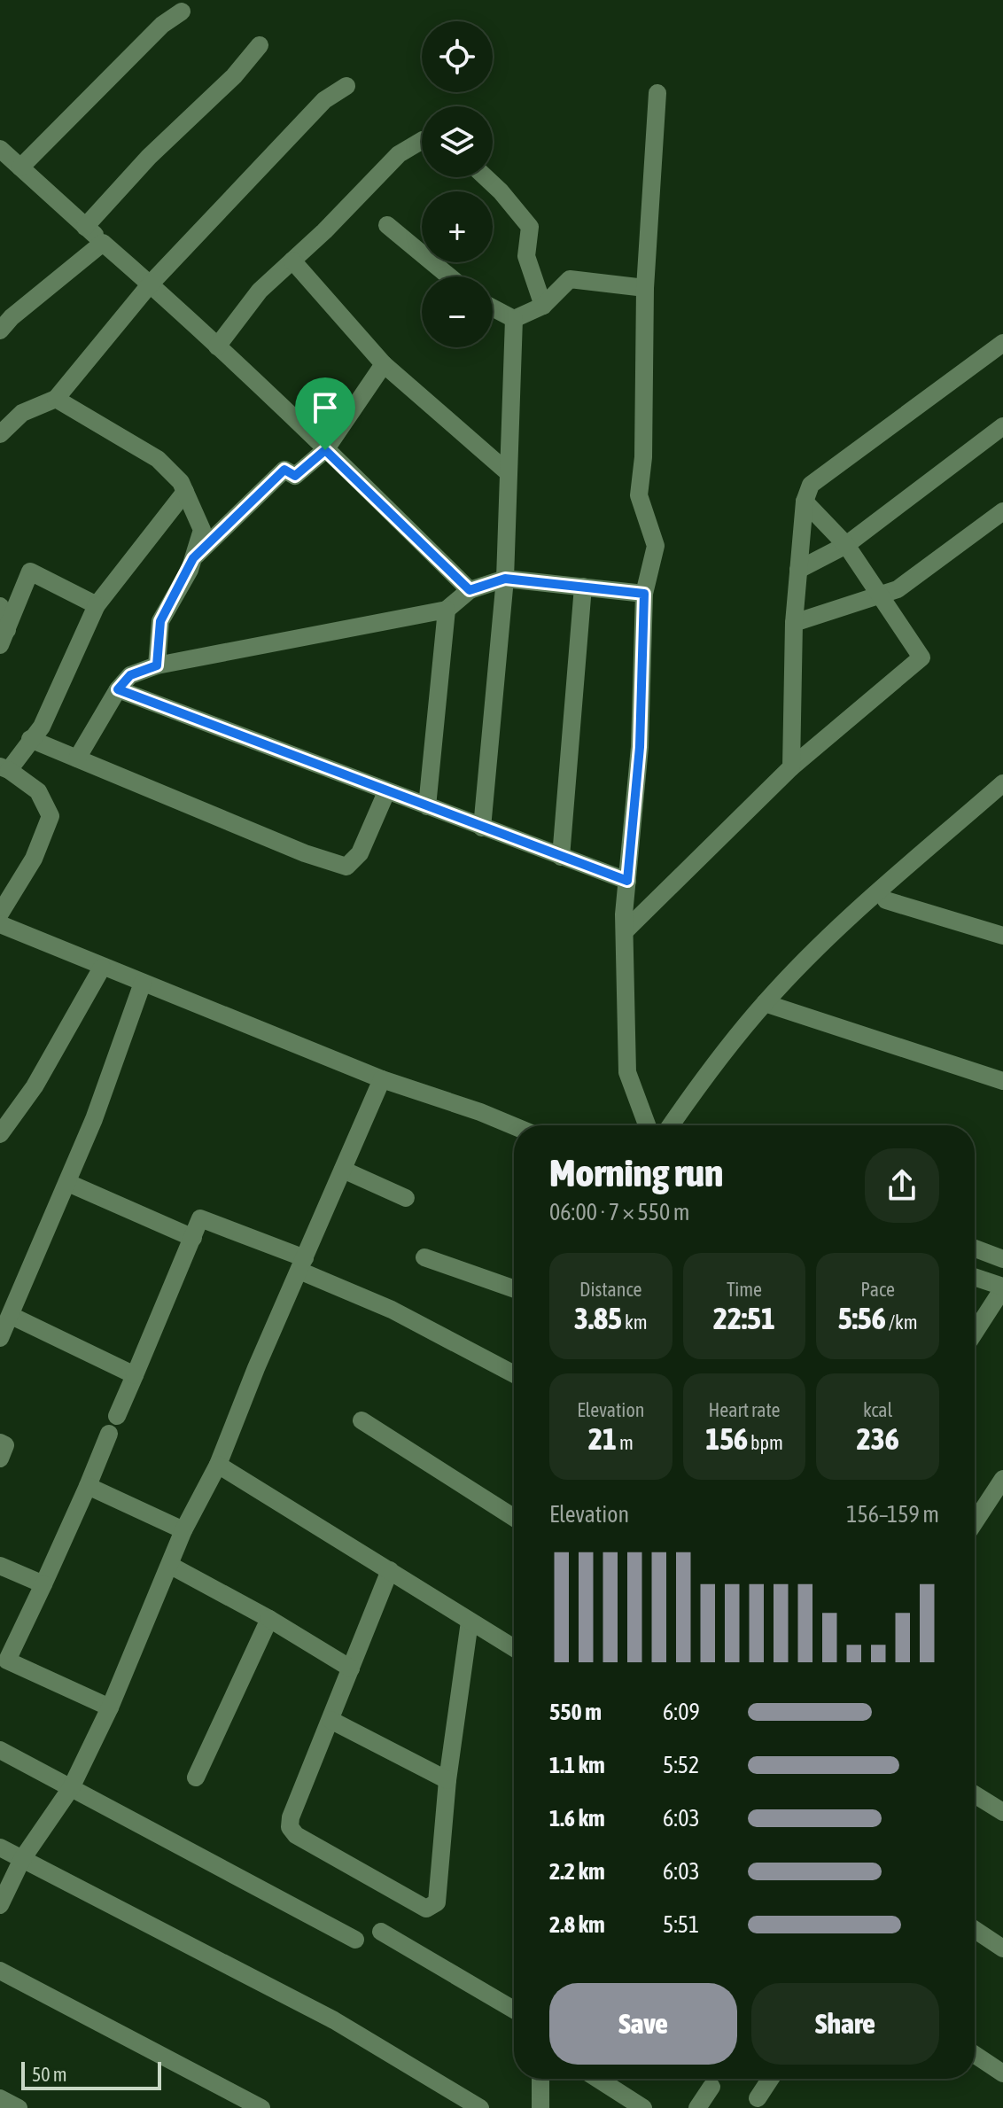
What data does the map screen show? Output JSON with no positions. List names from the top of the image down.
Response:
{
  "scale_bar": "50 m",
  "page": {
    "map_buttons": ["+", "−"],
    "heading": ["Morning run", "06:00 · 7 × 550 m"],
    "stats": [
      ["Distance", "3.85 km"],
      ["Time", "22:51"],
      ["Pace", "5:56 /km"],
      ["Elevation", "21 m"],
      ["Heart rate", "156 bpm"],
      ["kcal", "236"]
    ],
    "chart": ["Elevation", "156–159 m"],
    "list": [
      {
        "name": "550 m",
        "note": "6:09"
      },
      {
        "name": "1.1 km",
        "note": "5:52"
      },
      {
        "name": "1.6 km",
        "note": "6:03"
      },
      {
        "name": "2.2 km",
        "note": "6:03"
      },
      {
        "name": "2.8 km",
        "note": "5:51"
      }
    ],
    "buttons": ["Save", "Share"],
    "scale": "50 m"
  }
}
